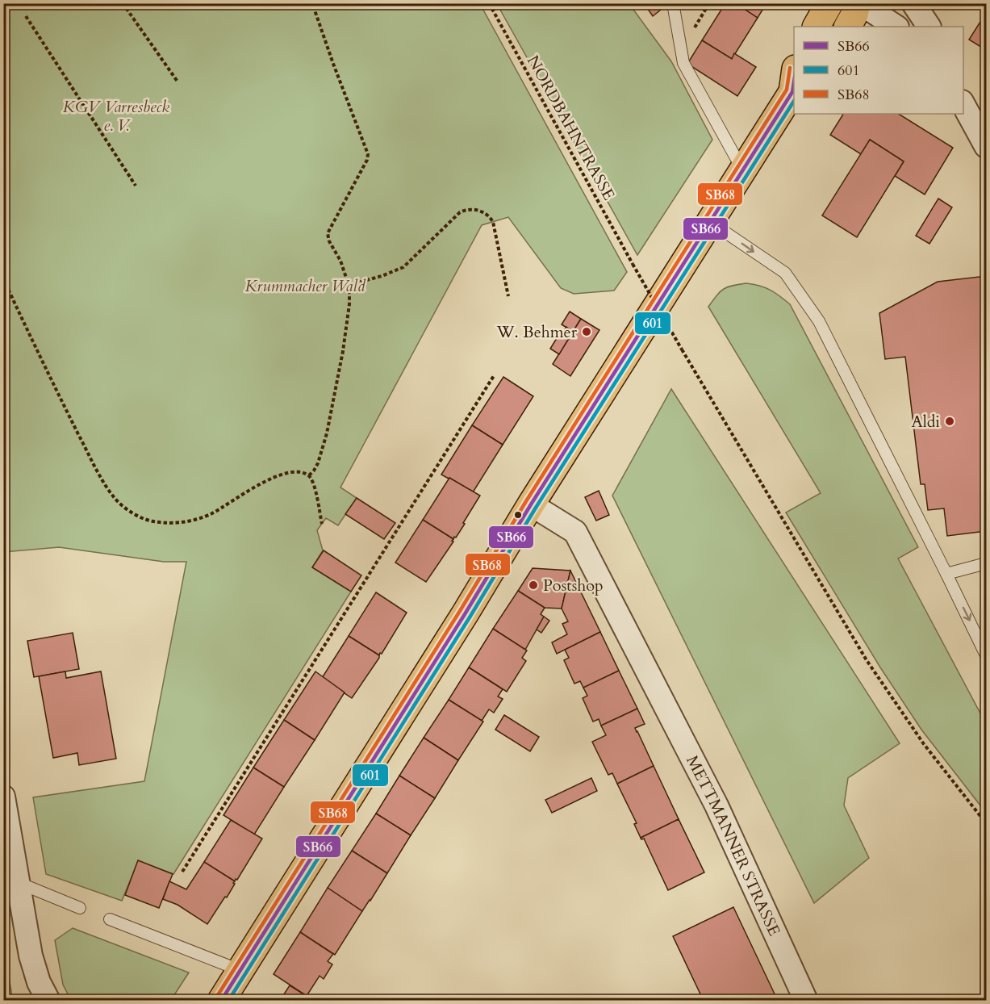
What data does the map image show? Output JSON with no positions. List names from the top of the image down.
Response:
{
  "streets": {
    "street": ["METTMANNER STRASSE"],
    "path": ["NORDBAHNTRASSE"]
  },
  "parks": ["KGV Varresbeck e. V.", "Krummacher Wald"],
  "places": ["W. Behmer", "Aldi", "Postshop"],
  "lines": ["transit line SB68", "transit line SB66", "transit line 601"],
  "legend": ["SB66", "601", "SB68"]
}
